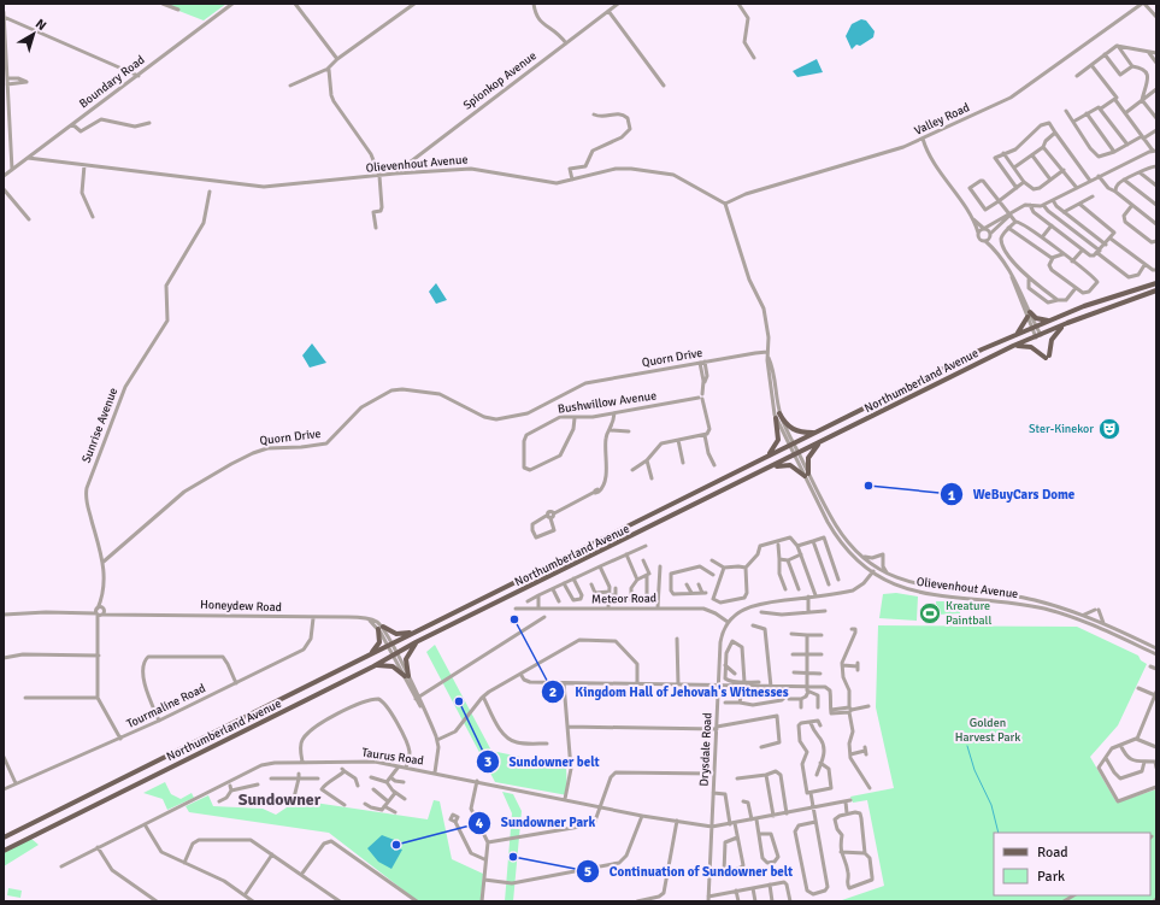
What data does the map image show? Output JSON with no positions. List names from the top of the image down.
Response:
{
  "streets": {
    "main road": ["Northumberland Avenue"],
    "street": [
      "Spionkop Avenue",
      "Boundary Road",
      "Valley Road",
      "Olievenhout Avenue",
      "Quorn Drive",
      "Bushwillow Avenue",
      "Sunrise Avenue",
      "Meteor Road",
      "Honeydew Road",
      "Tourmaline Road",
      "Drysdale Road",
      "Taurus Road"
    ]
  },
  "crossings": [
    ["Spionkop Avenue", "Olievenhout Avenue"],
    ["Boundary Road", "Olievenhout Avenue"],
    ["Valley Road", "Olievenhout Avenue"],
    ["Olievenhout Avenue", "Quorn Drive"],
    ["Olievenhout Avenue", "Northumberland Avenue"],
    ["Quorn Drive", "Sunrise Avenue"],
    ["Sunrise Avenue", "Honeydew Road"],
    ["Meteor Road", "Drysdale Road"],
    ["Honeydew Road", "Tourmaline Road"],
    ["Drysdale Road", "Taurus Road"]
  ],
  "districts": ["Sundowner"],
  "parks": ["Golden Harvest Park"],
  "places": {
    "theatre": ["Ster-Kinekor"],
    "other": [
      "WeBuyCars Dome",
      "Kingdom Hall of Jehovah's Witnesses",
      "Sundowner belt",
      "Sundowner Park",
      "Continuation of Sundowner belt"
    ],
    "sports": ["Kreature Paintball"]
  },
  "legend": ["Road", "Park"],
  "north": "top right"
}
